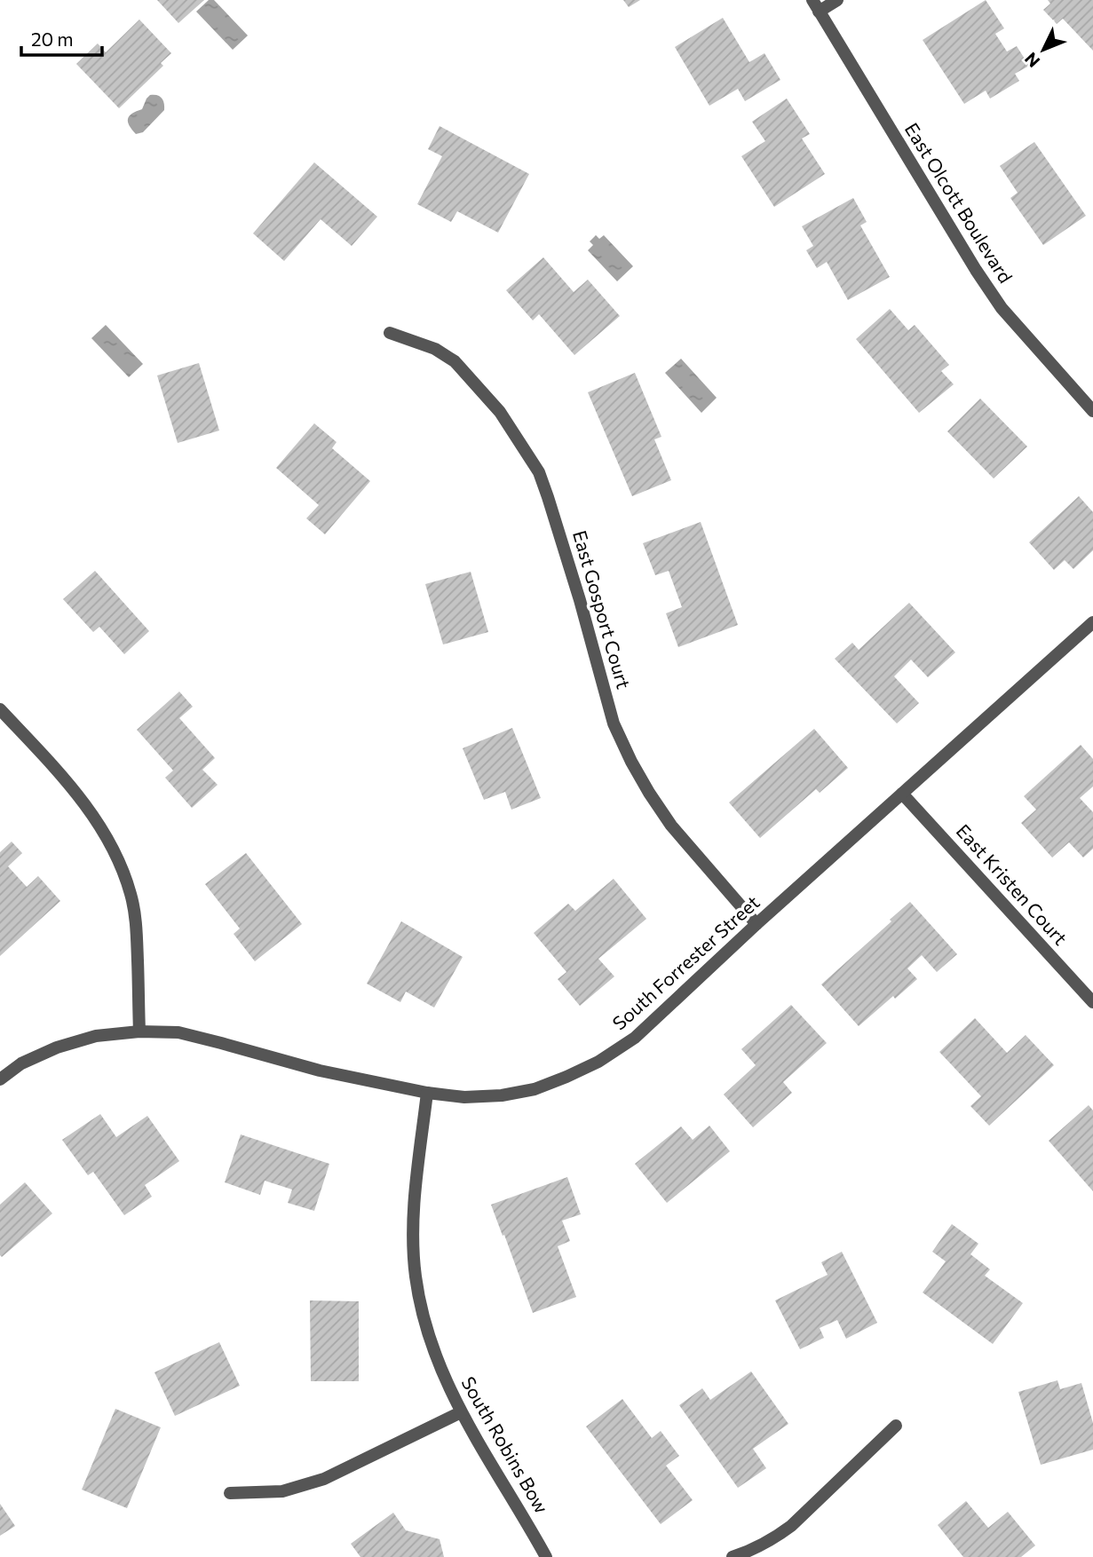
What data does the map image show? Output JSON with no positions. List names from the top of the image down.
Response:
{
  "streets": {
    "street": [
      "East Olcott Boulevard",
      "East Gosport Court",
      "East Kristen Court",
      "South Forrester Street",
      "South Robins Bow"
    ]
  },
  "crossings": [
    ["East Gosport Court", "South Forrester Street"],
    ["East Kristen Court", "South Forrester Street"],
    ["South Forrester Street", "South Robins Bow"]
  ],
  "scale_bar": "20 m",
  "north": "bottom left"
}
